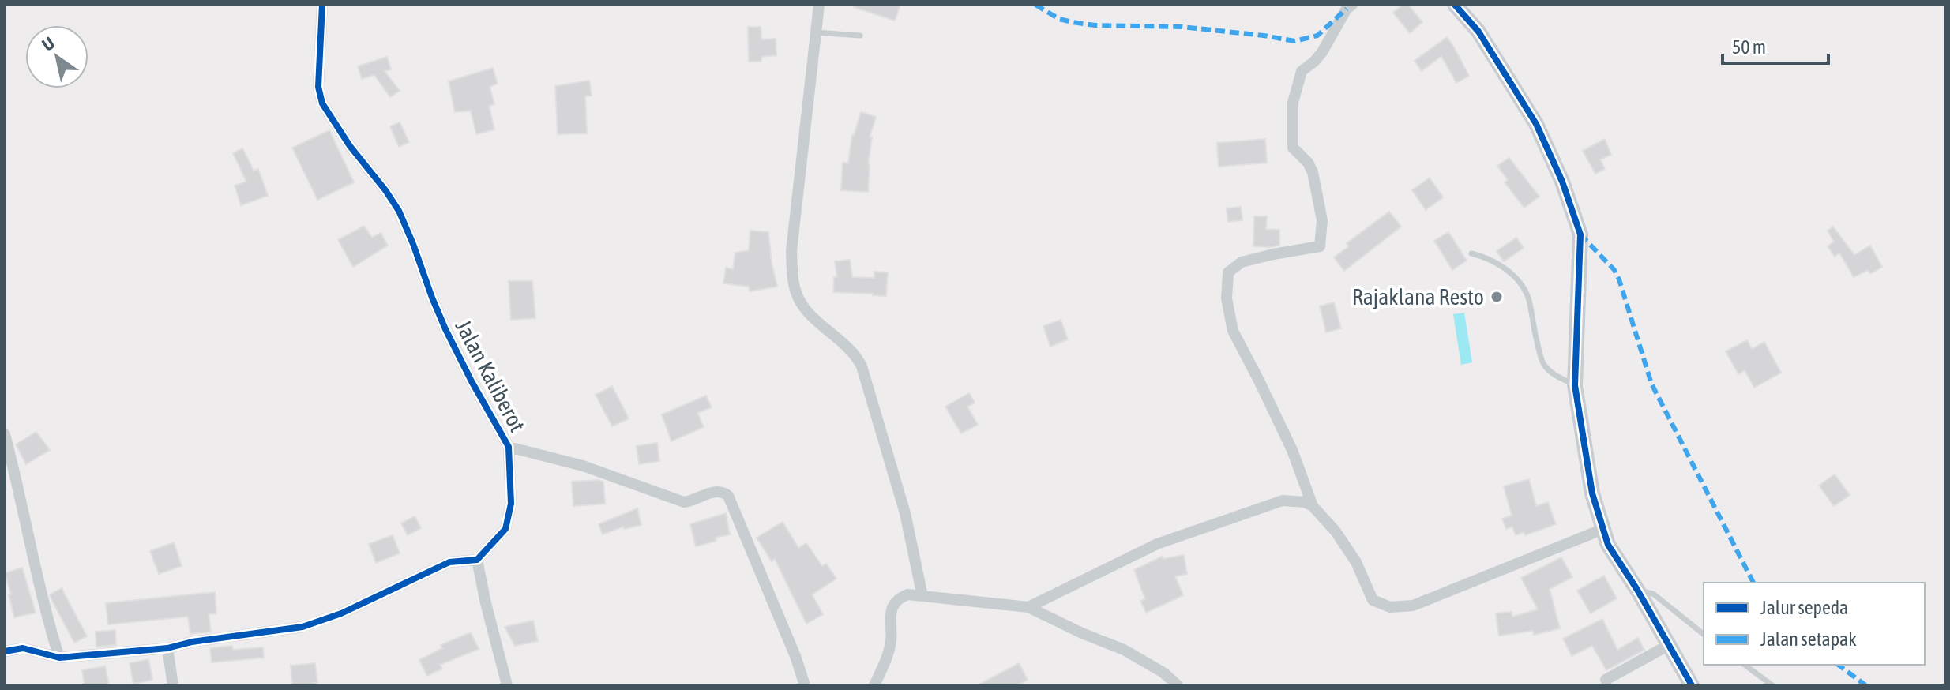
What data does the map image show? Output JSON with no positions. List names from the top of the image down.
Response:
{
  "streets": {
    "street": ["Jalan Kaliberot"]
  },
  "places": ["Rajaklana Resto"],
  "legend": ["Jalur sepeda", "Jalan setapak"],
  "scale_bar": "50 m",
  "north": "top left"
}
